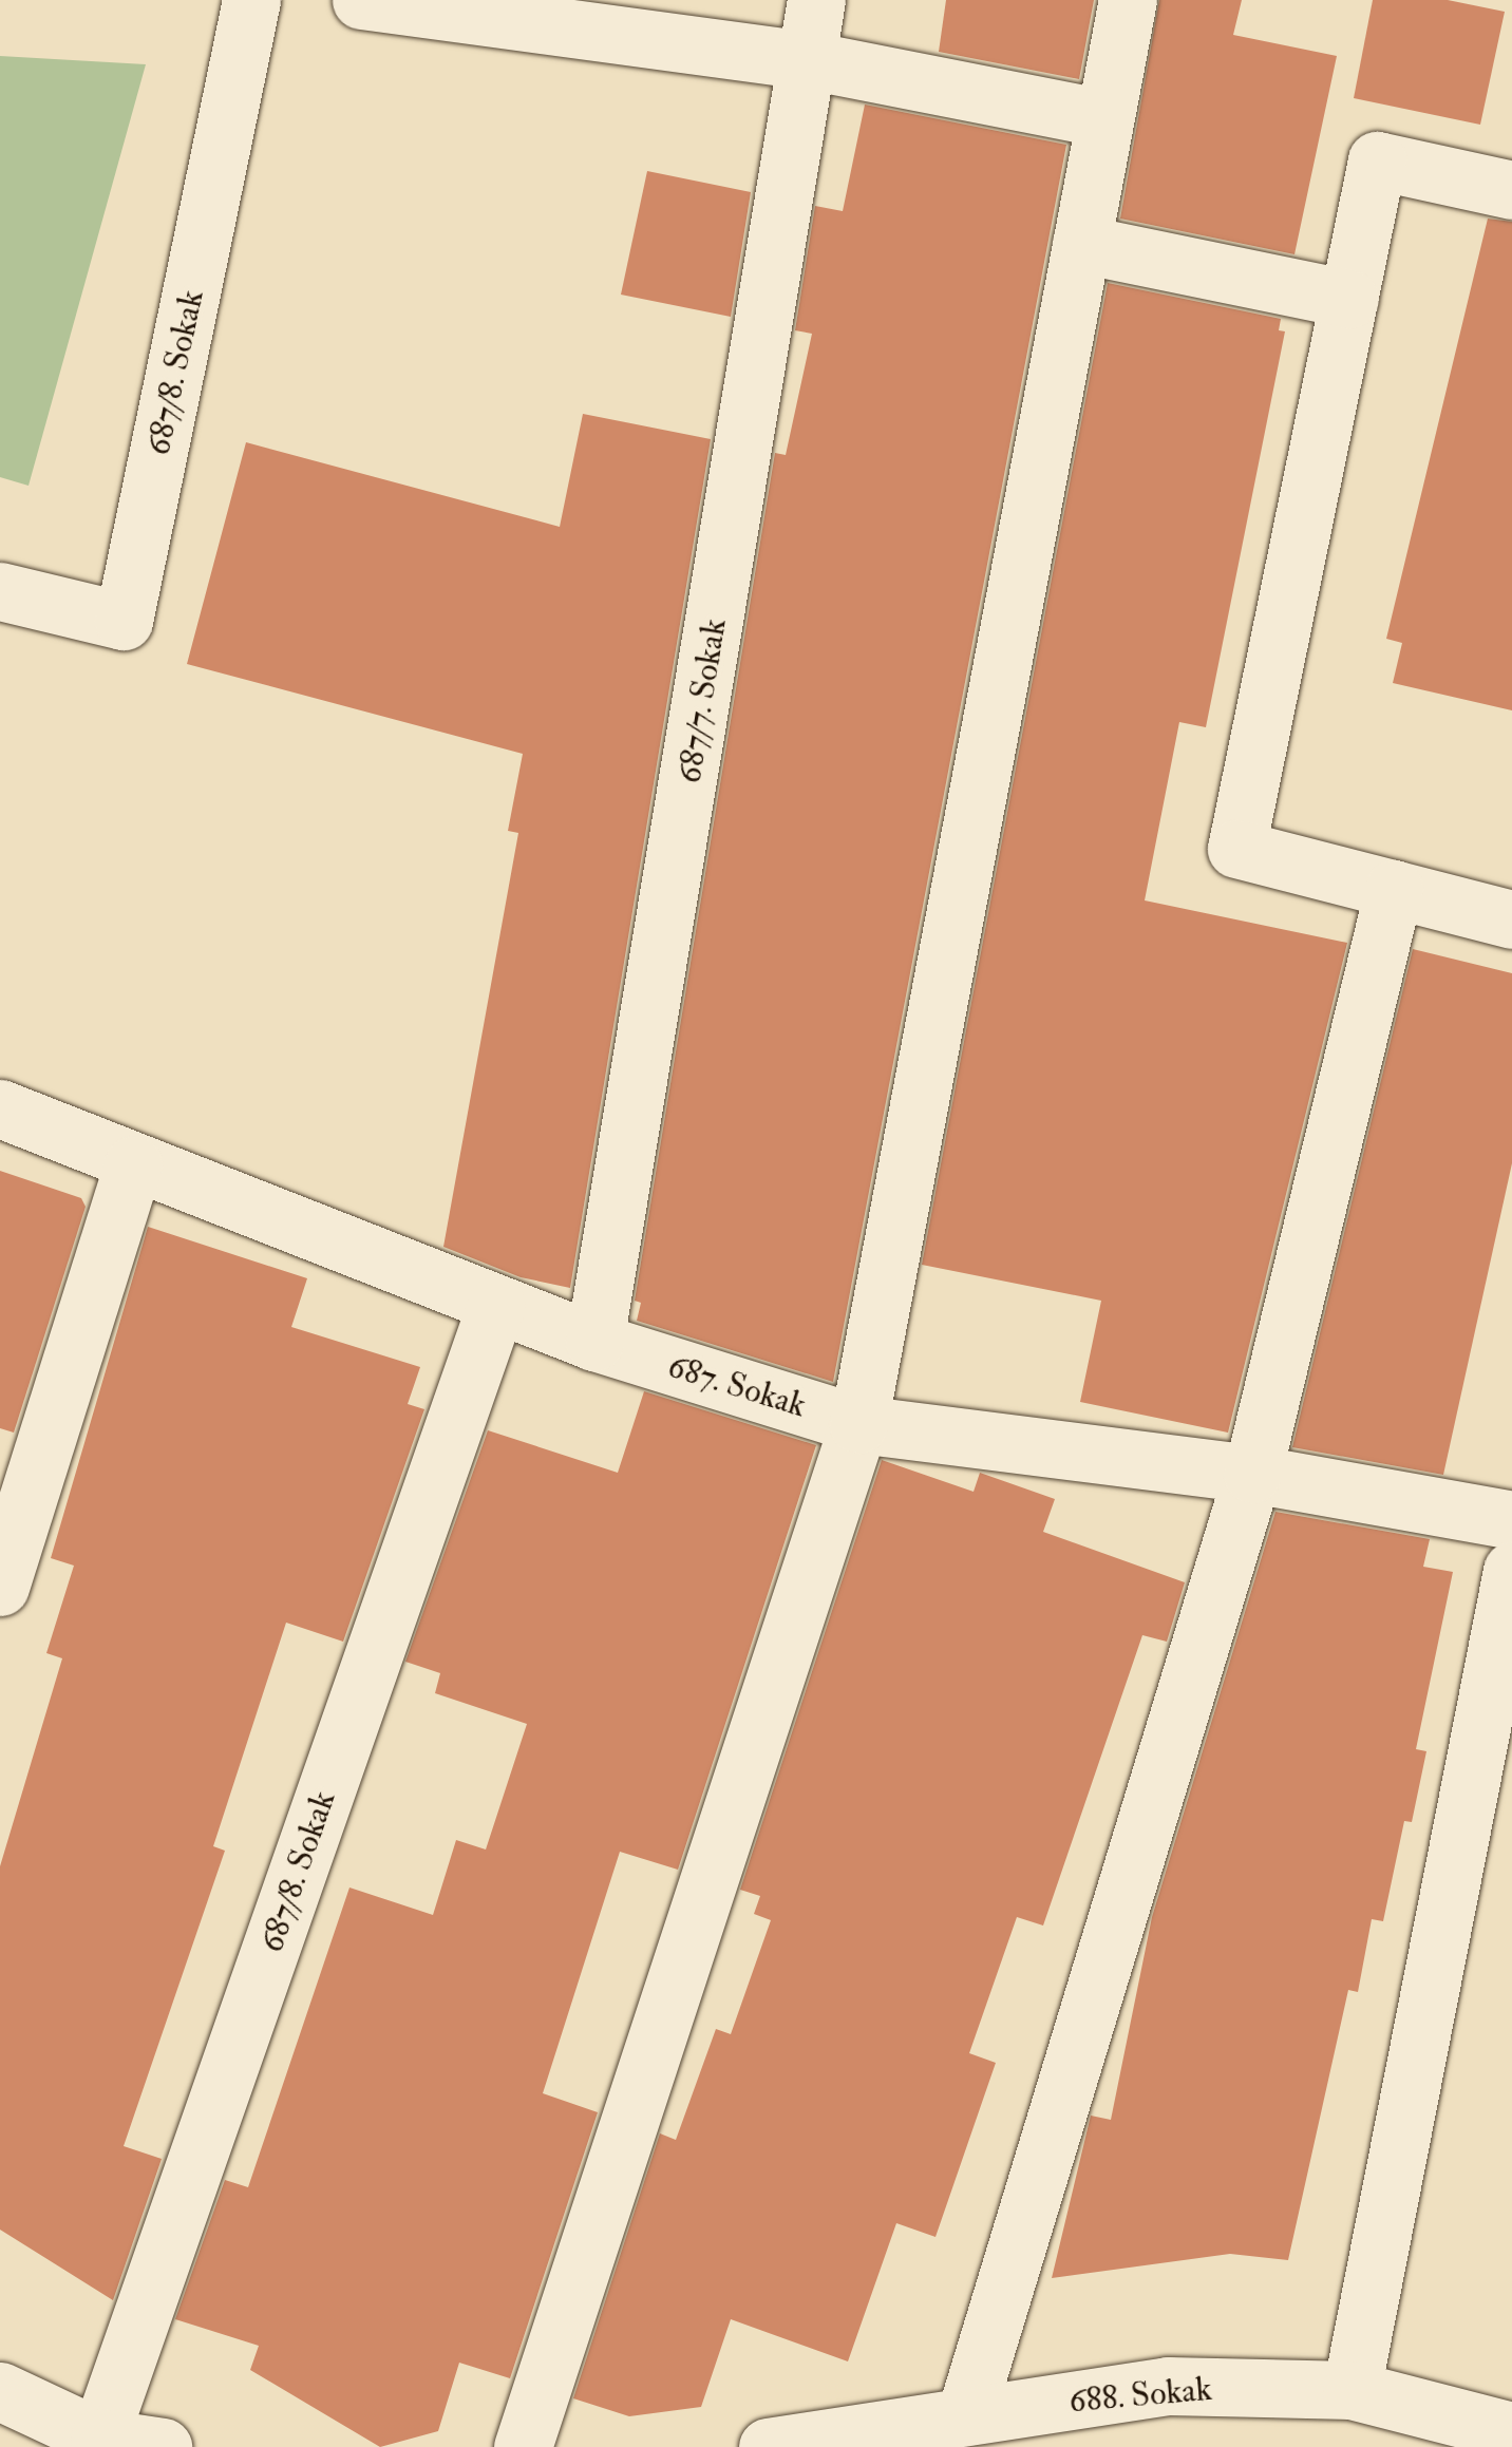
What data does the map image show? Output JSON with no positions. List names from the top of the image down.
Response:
{
  "streets": {
    "street": [
      "687/8. Sokak",
      "687/7. Sokak",
      "687. Sokak",
      "688. Sokak"
    ]
  },
  "crossings": [
    ["687/8. Sokak", "687. Sokak"],
    ["687/7. Sokak", "687. Sokak"]
  ]
}
